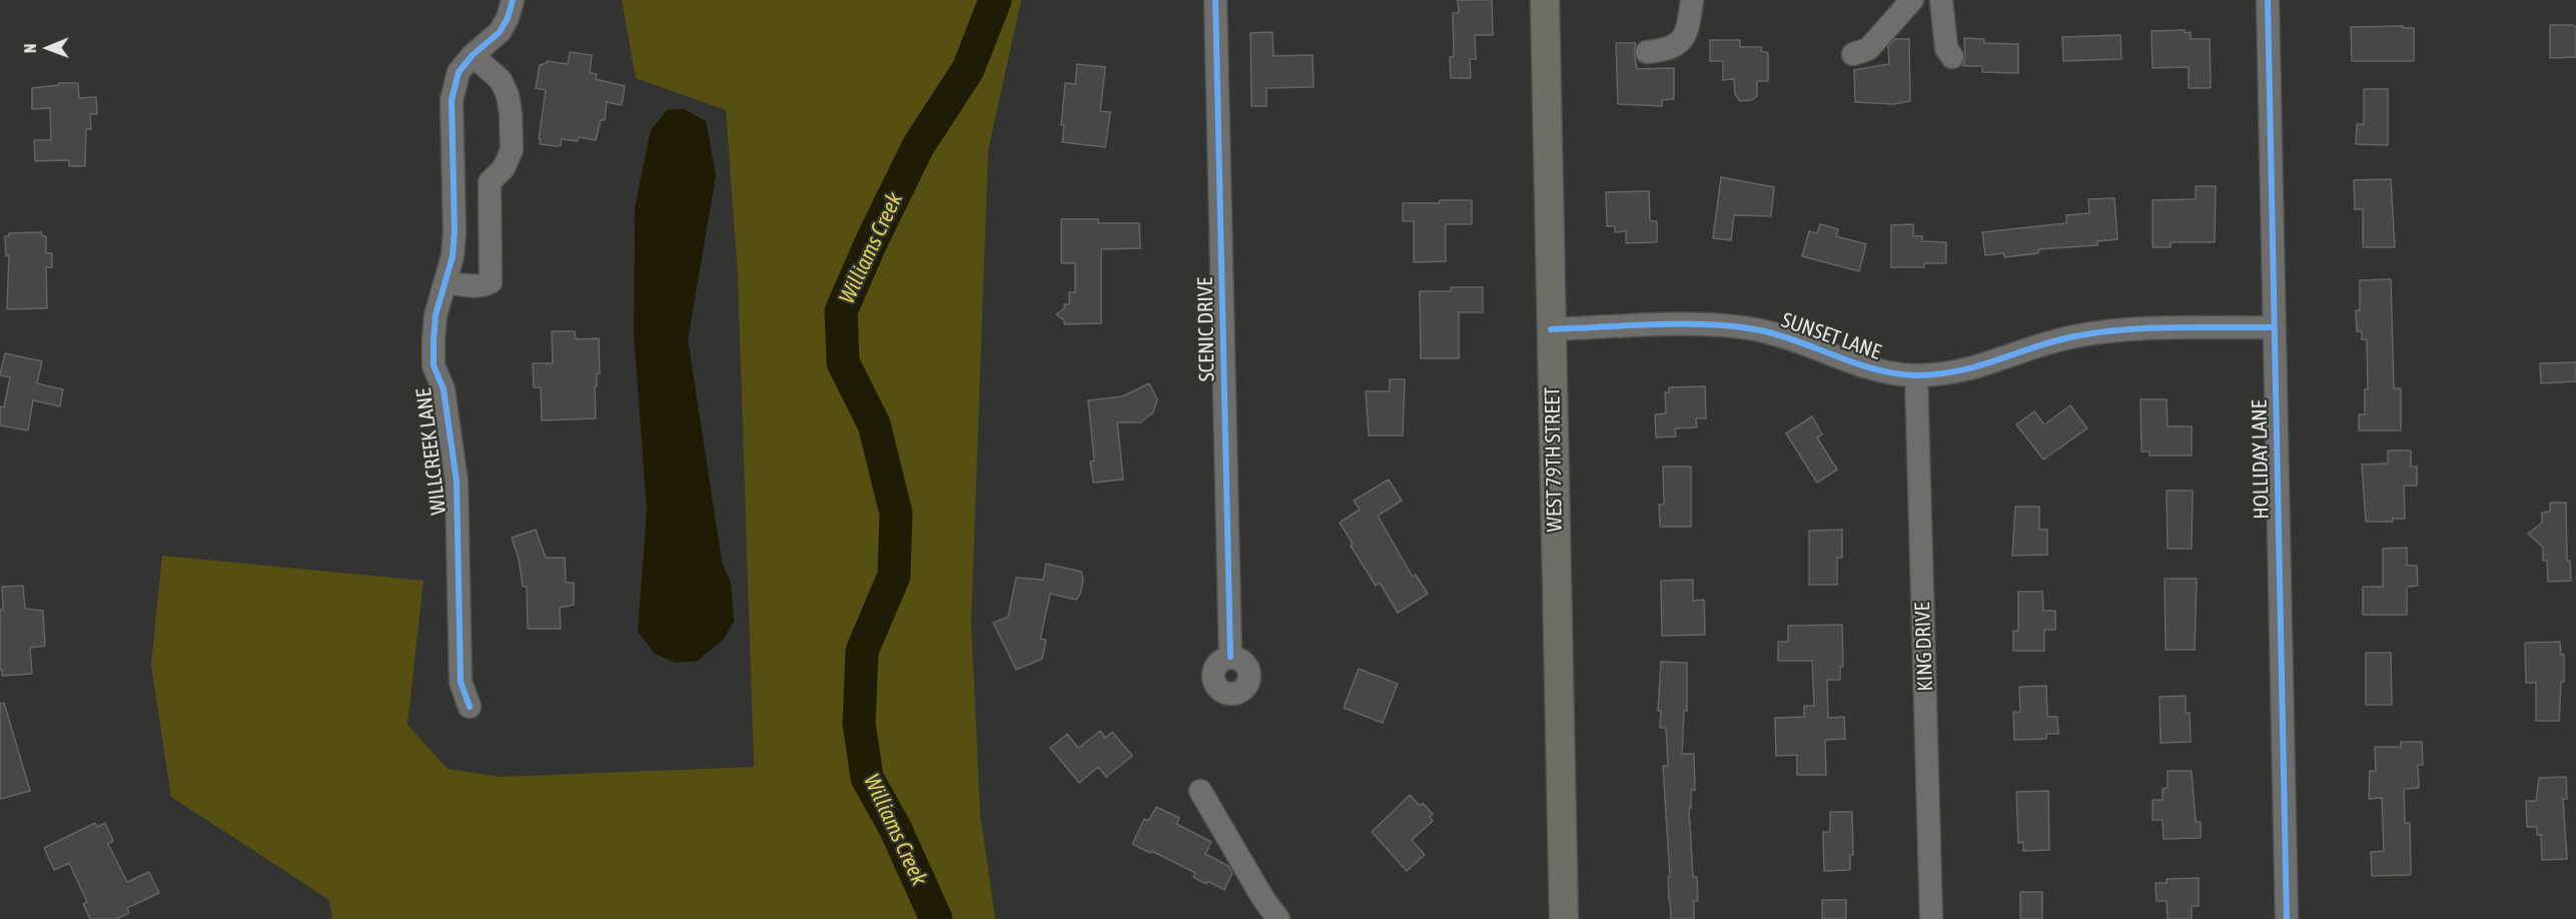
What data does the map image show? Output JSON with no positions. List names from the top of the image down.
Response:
{
  "streets": {
    "main road": ["WEST 79TH STREET"],
    "street": [
      "SCENIC DRIVE",
      "SUNSET LANE",
      "WILLCREEK LANE",
      "HOLLIDAY LANE",
      "KING DRIVE"
    ]
  },
  "crossings": [
    ["SUNSET LANE", "WEST 79TH STREET"],
    ["SUNSET LANE", "HOLLIDAY LANE"],
    ["SUNSET LANE", "KING DRIVE"]
  ],
  "water": ["Williams Creek"],
  "north": "left"
}
